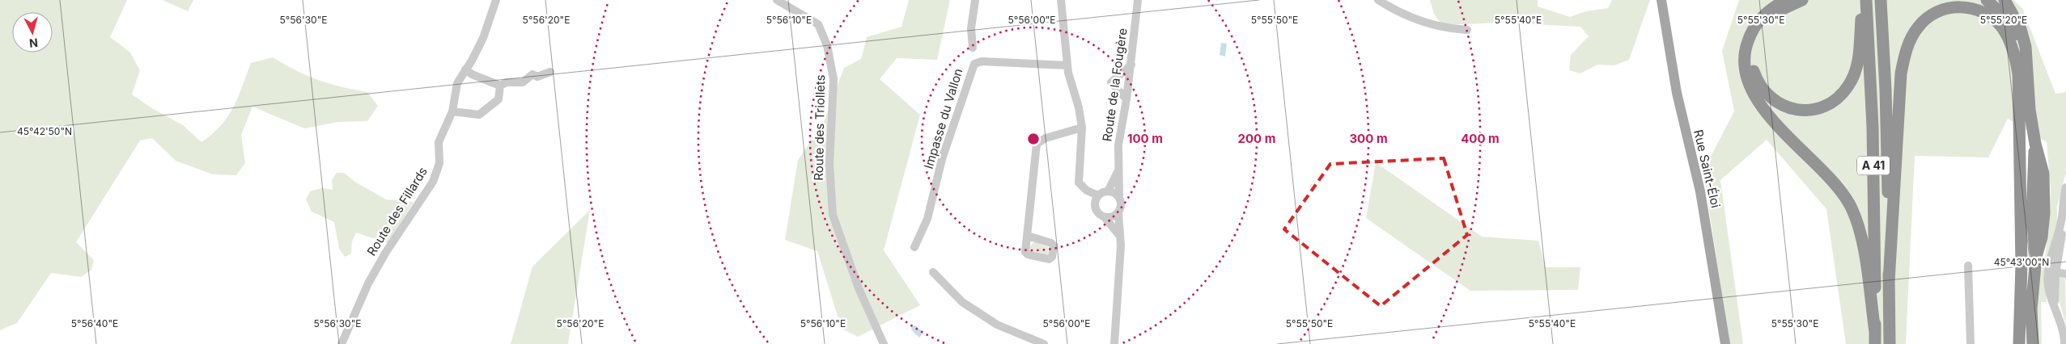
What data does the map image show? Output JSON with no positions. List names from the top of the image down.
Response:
{
  "streets": {
    "highway": ["A 41"],
    "main road": ["Rue Saint-Éloi"],
    "street": [
      "Route de la Fougère",
      "Impasse du Vallon",
      "Route des Triollets",
      "Route des Fillards"
    ]
  },
  "north": "bottom",
  "coordinates": [
    "5°56'30\"E",
    "5°56'20\"E",
    "5°56'10\"E",
    "5°56'00\"E",
    "5°55'50\"E",
    "5°55'40\"E",
    "5°55'30\"E",
    "5°55'20\"E",
    "45°42'50\"N",
    "45°43'00\"N",
    "5°56'40\"E"
  ],
  "rings": [
    "100 m",
    "200 m",
    "300 m",
    "400 m"
  ]
}
